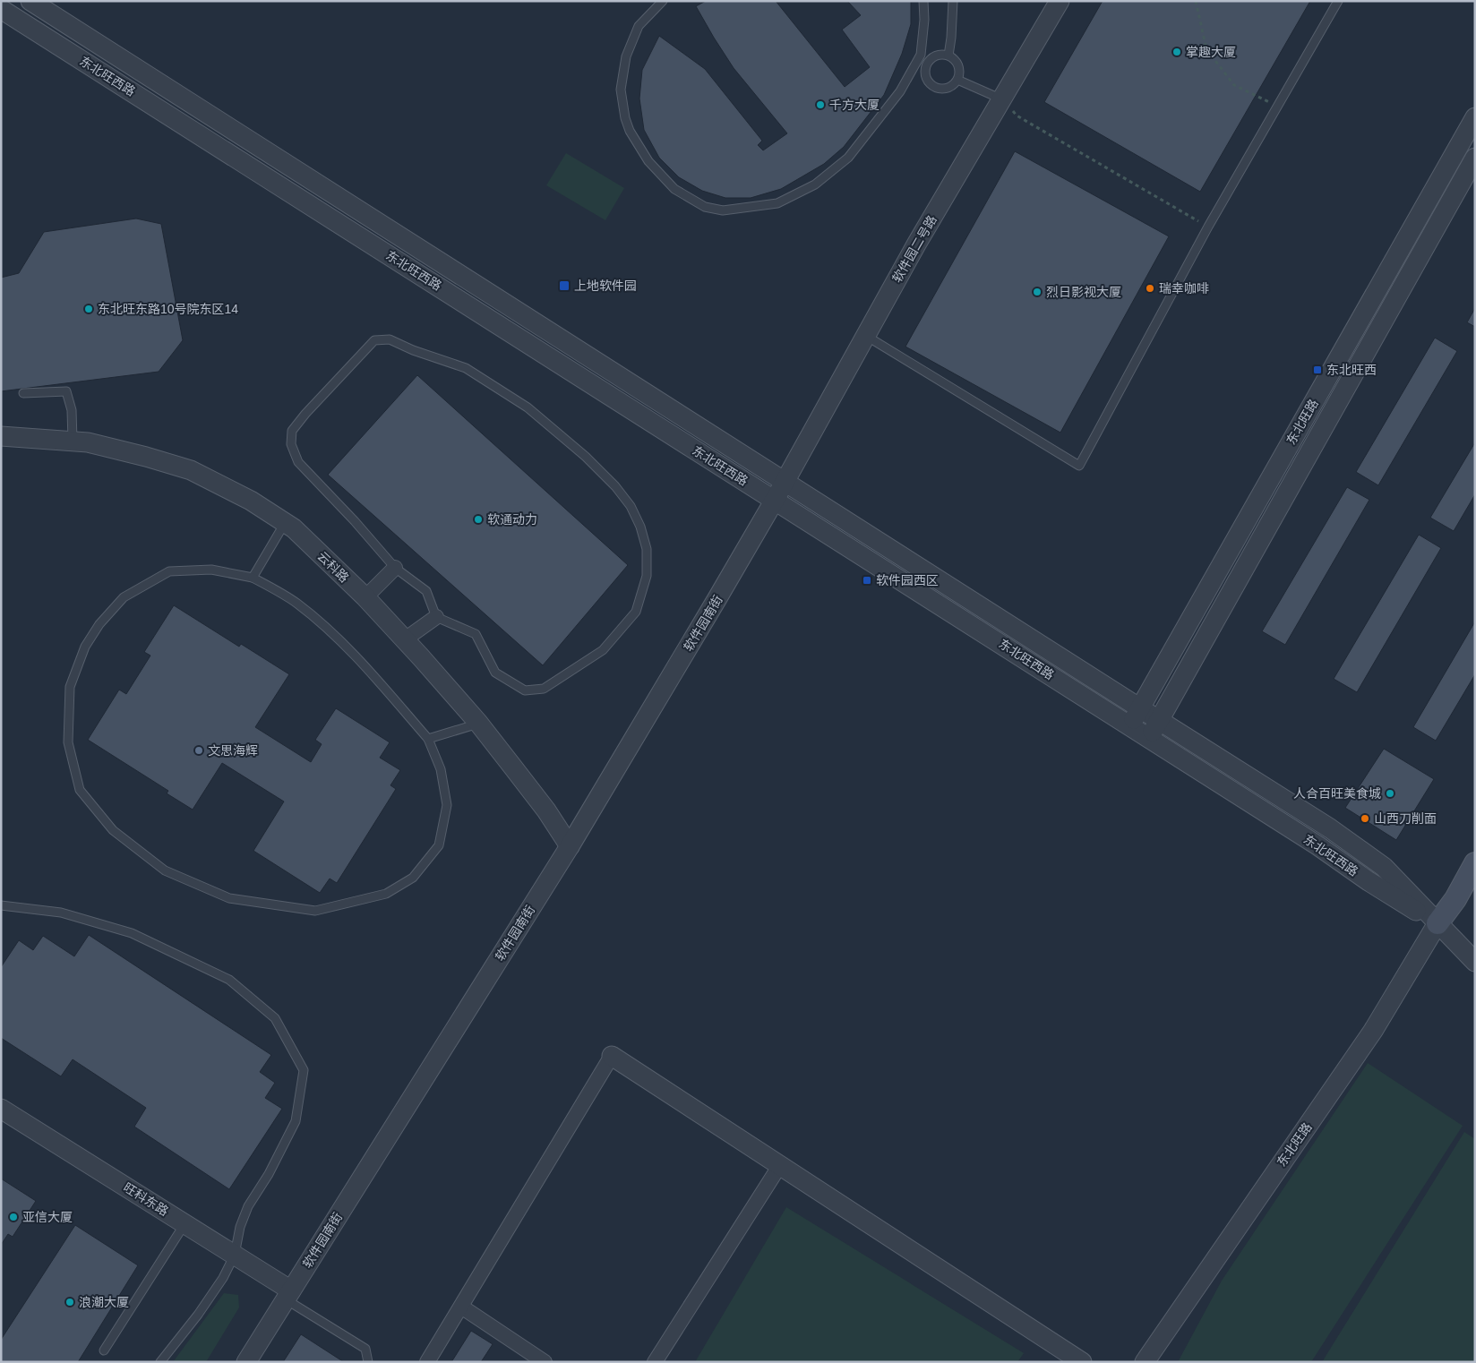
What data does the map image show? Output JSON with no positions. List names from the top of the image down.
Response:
{
  "streets": {
    "main road": ["东北旺路"],
    "street": [
      "东北旺西路",
      "软件园二号路",
      "云科路",
      "软件园南街",
      "旺科东路"
    ]
  },
  "crossings": [
    ["东北旺西路", "软件园二号路"],
    ["东北旺西路", "东北旺路"],
    ["东北旺西路", "软件园南街"],
    ["软件园二号路", "软件园南街"],
    ["云科路", "软件园南街"],
    ["软件园南街", "旺科东路"]
  ],
  "places": {
    "other": [
      "掌趣大厦",
      "千方大厦",
      "瑞幸咖啡",
      "烈日影视大厦",
      "东北旺东路10号院东区14",
      "软通动力",
      "文思海辉",
      "人合百旺美食城",
      "山西刀削面",
      "亚信大厦",
      "浪潮大厦"
    ],
    "transit": ["上地软件园", "东北旺西", "软件园西区"]
  }
}
